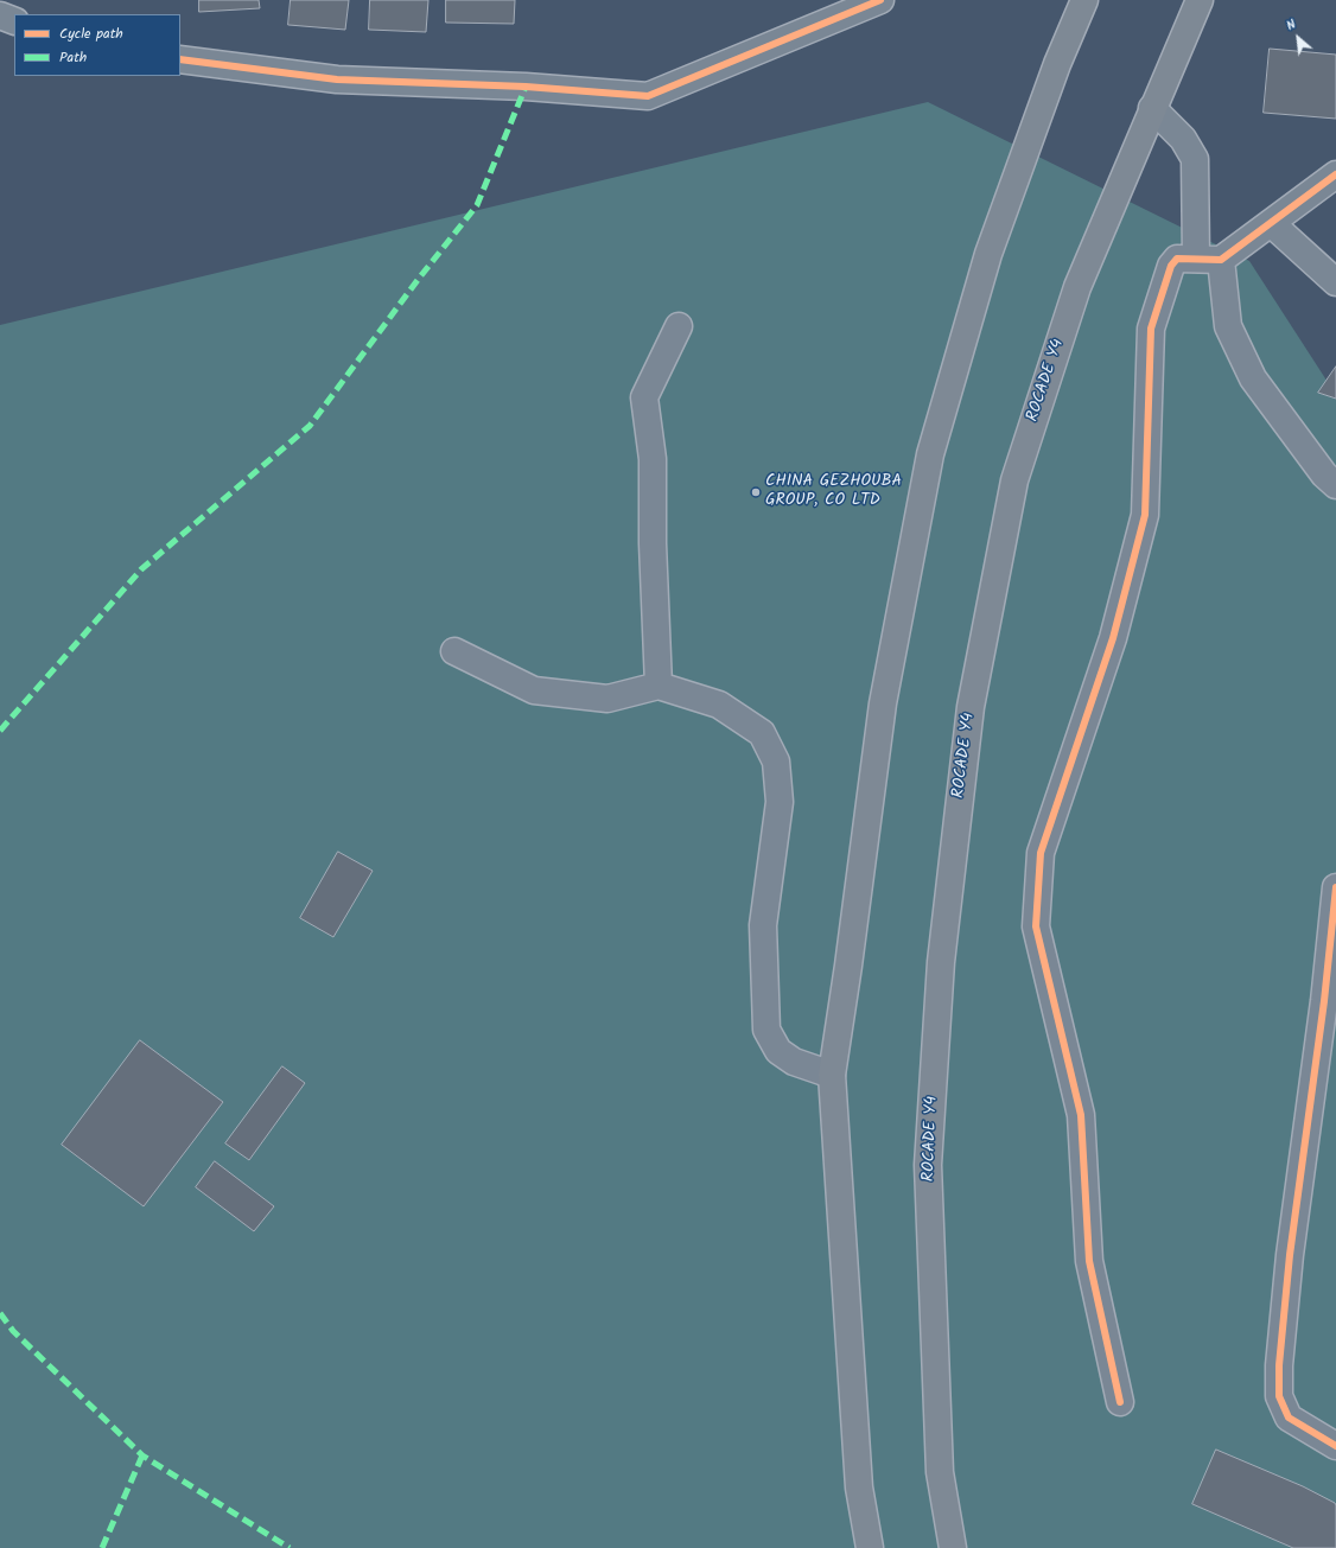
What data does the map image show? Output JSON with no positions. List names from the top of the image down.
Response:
{
  "streets": {
    "highway": ["ROCADE Y4"]
  },
  "places": ["CHINA GEZHOUBA GROUP, CO LTD"],
  "legend": ["Cycle path", "Path"],
  "north": "top left"
}
